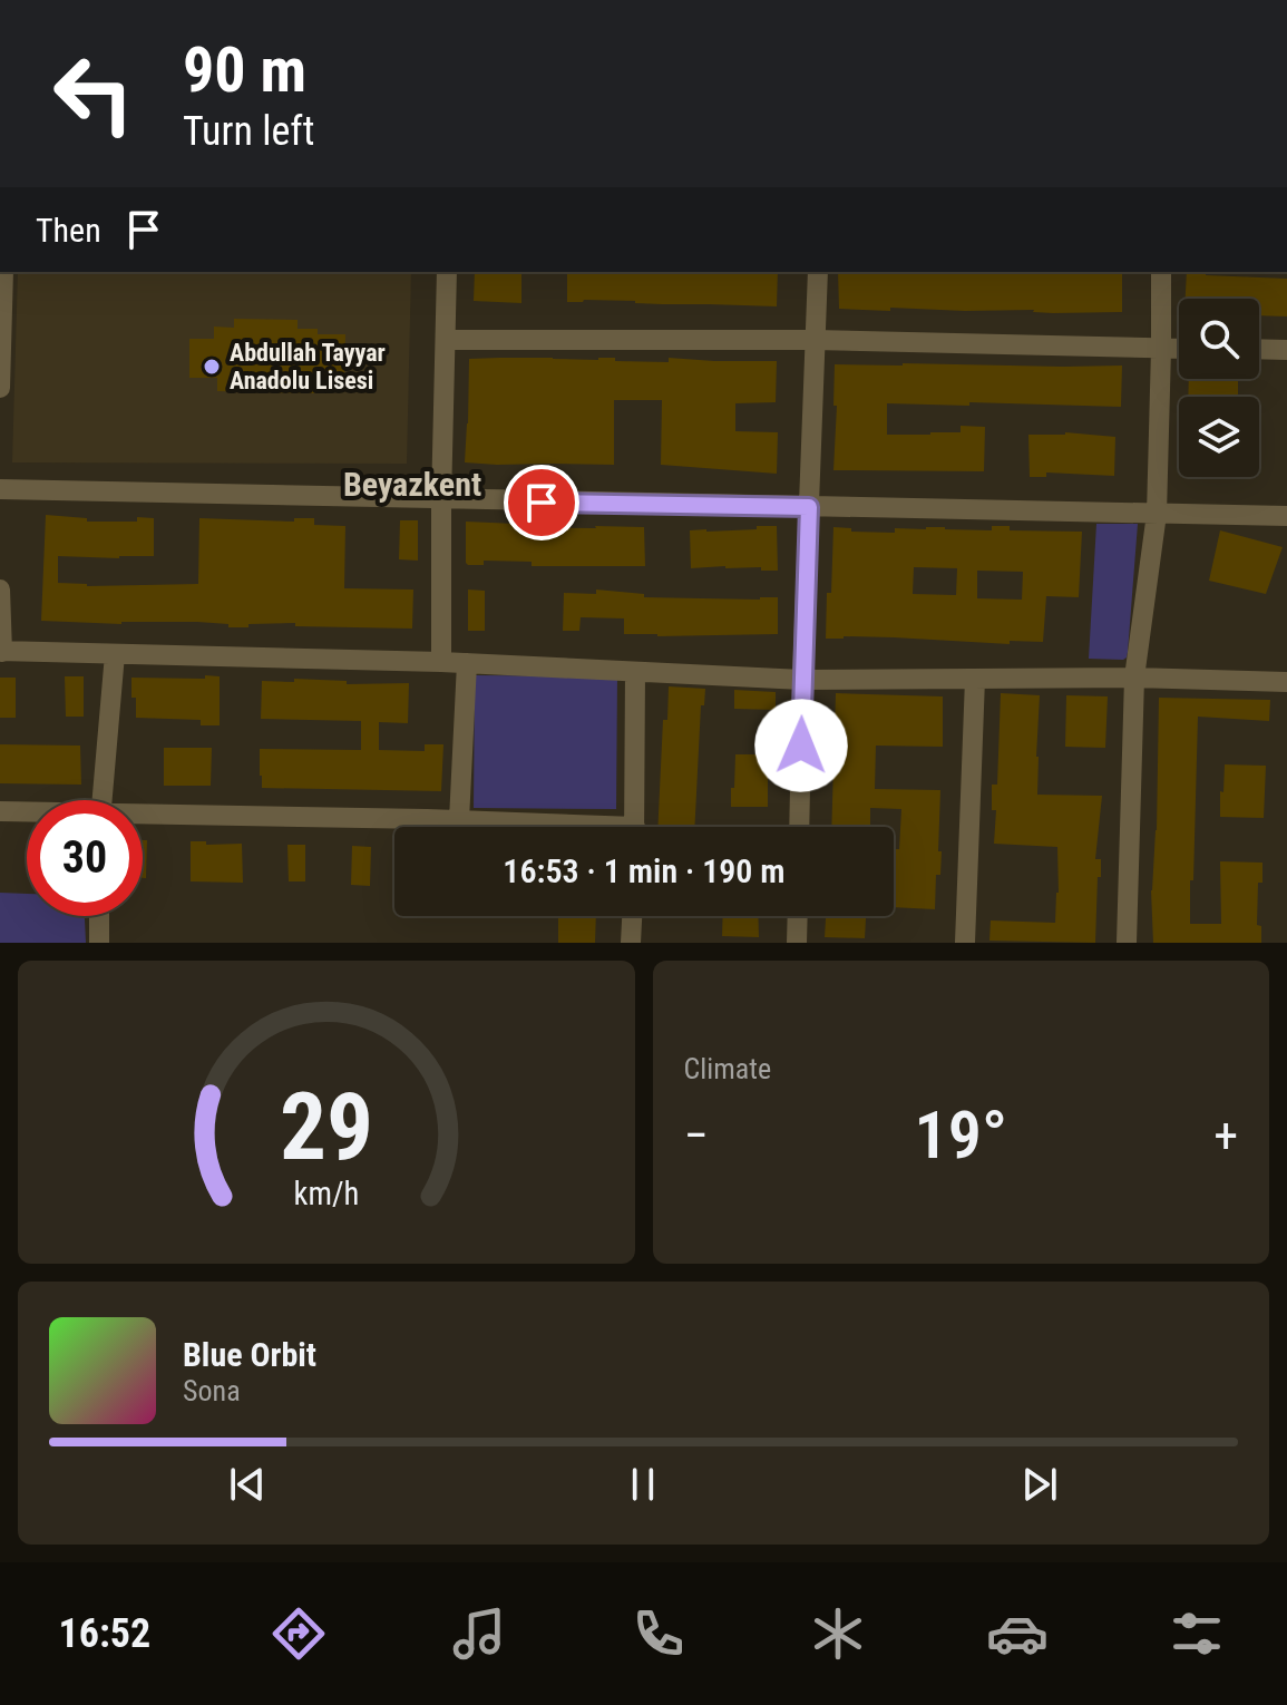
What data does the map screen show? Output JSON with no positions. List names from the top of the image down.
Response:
{
  "districts": ["Beyazkent"],
  "places": ["Abdullah Tayyar Anadolu Lisesi"],
  "page": {
    "turn": ["90 m", "Turn left"],
    "then": "Then",
    "limit": "30",
    "trip": "16:53 · 1 min · 190 m",
    "tile": "Climate",
    "heat": ["−", "19°", "+"],
    "song": ["Blue Orbit", "Sona"],
    "tabs": "16:52",
    "gauge": ["29", "km/h"]
  }
}
